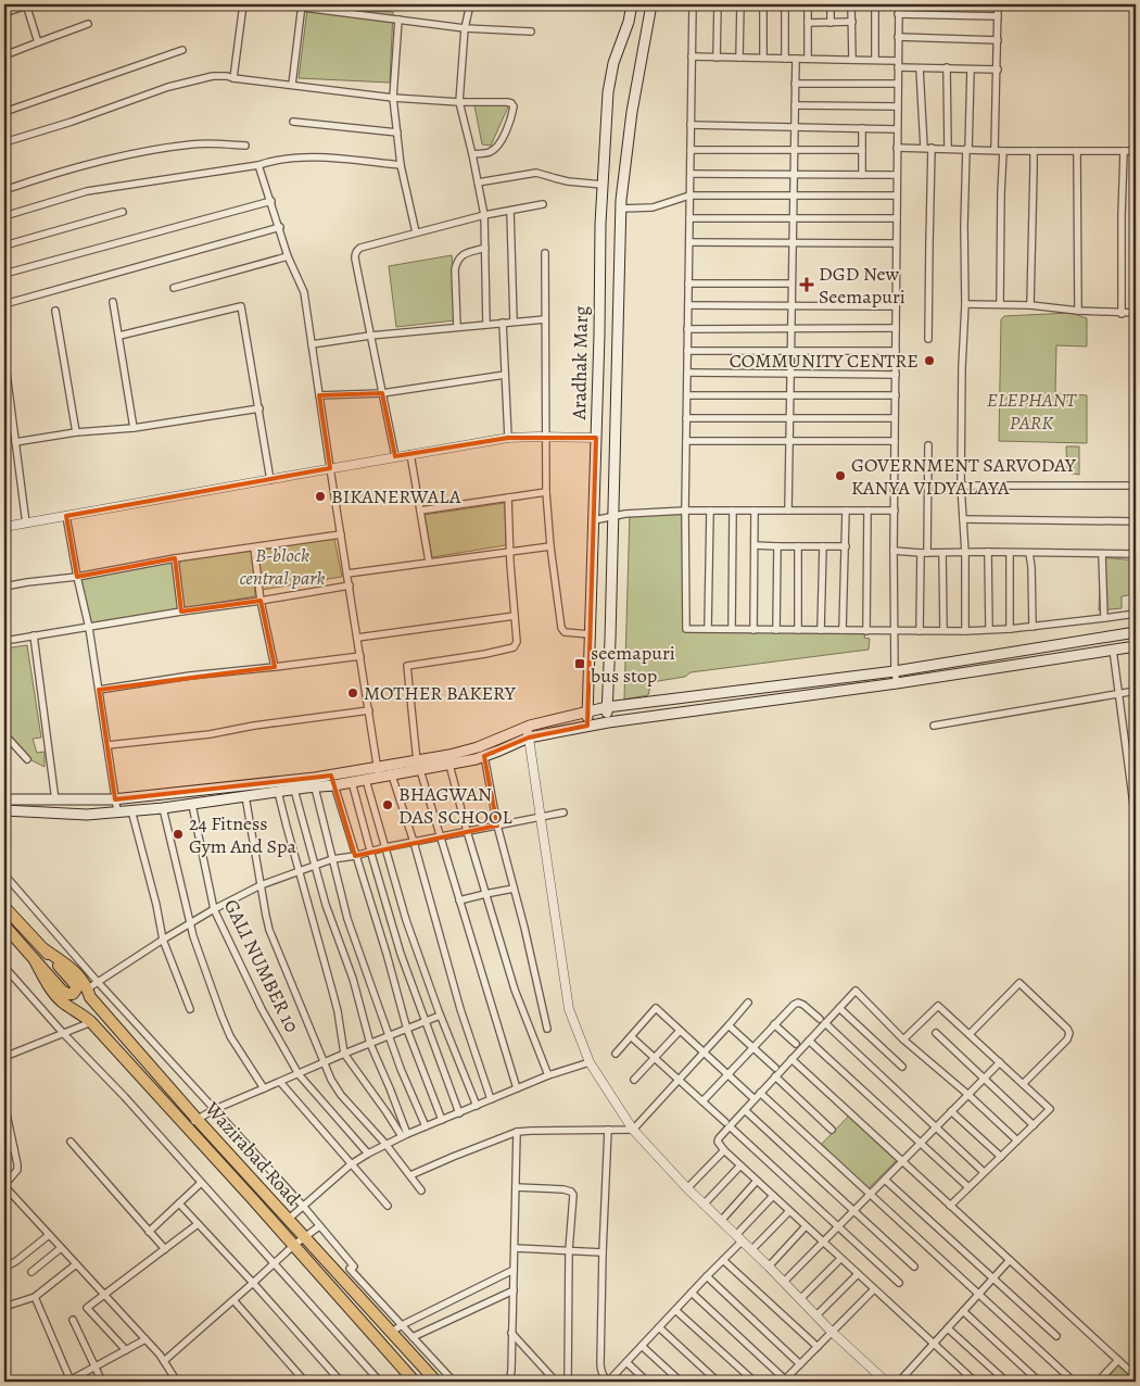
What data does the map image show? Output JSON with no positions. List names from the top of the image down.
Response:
{
  "streets": {
    "highway": ["Wazirabad Road"],
    "main road": ["Aradhak Marg"],
    "street": ["GALI NUMBER 10"]
  },
  "parks": ["ELEPHANT PARK", "B-block central park"],
  "places": {
    "health": ["DGD New Seemapuri"],
    "other": [
      "COMMUNITY CENTRE",
      "GOVERNMENT SARVODAY KANYA VIDYALAYA",
      "BIKANERWALA",
      "MOTHER BAKERY",
      "BHAGWAN DAS SCHOOL",
      "24 Fitness Gym And Spa"
    ],
    "transit": ["seemapuri bus stop"]
  }
}
